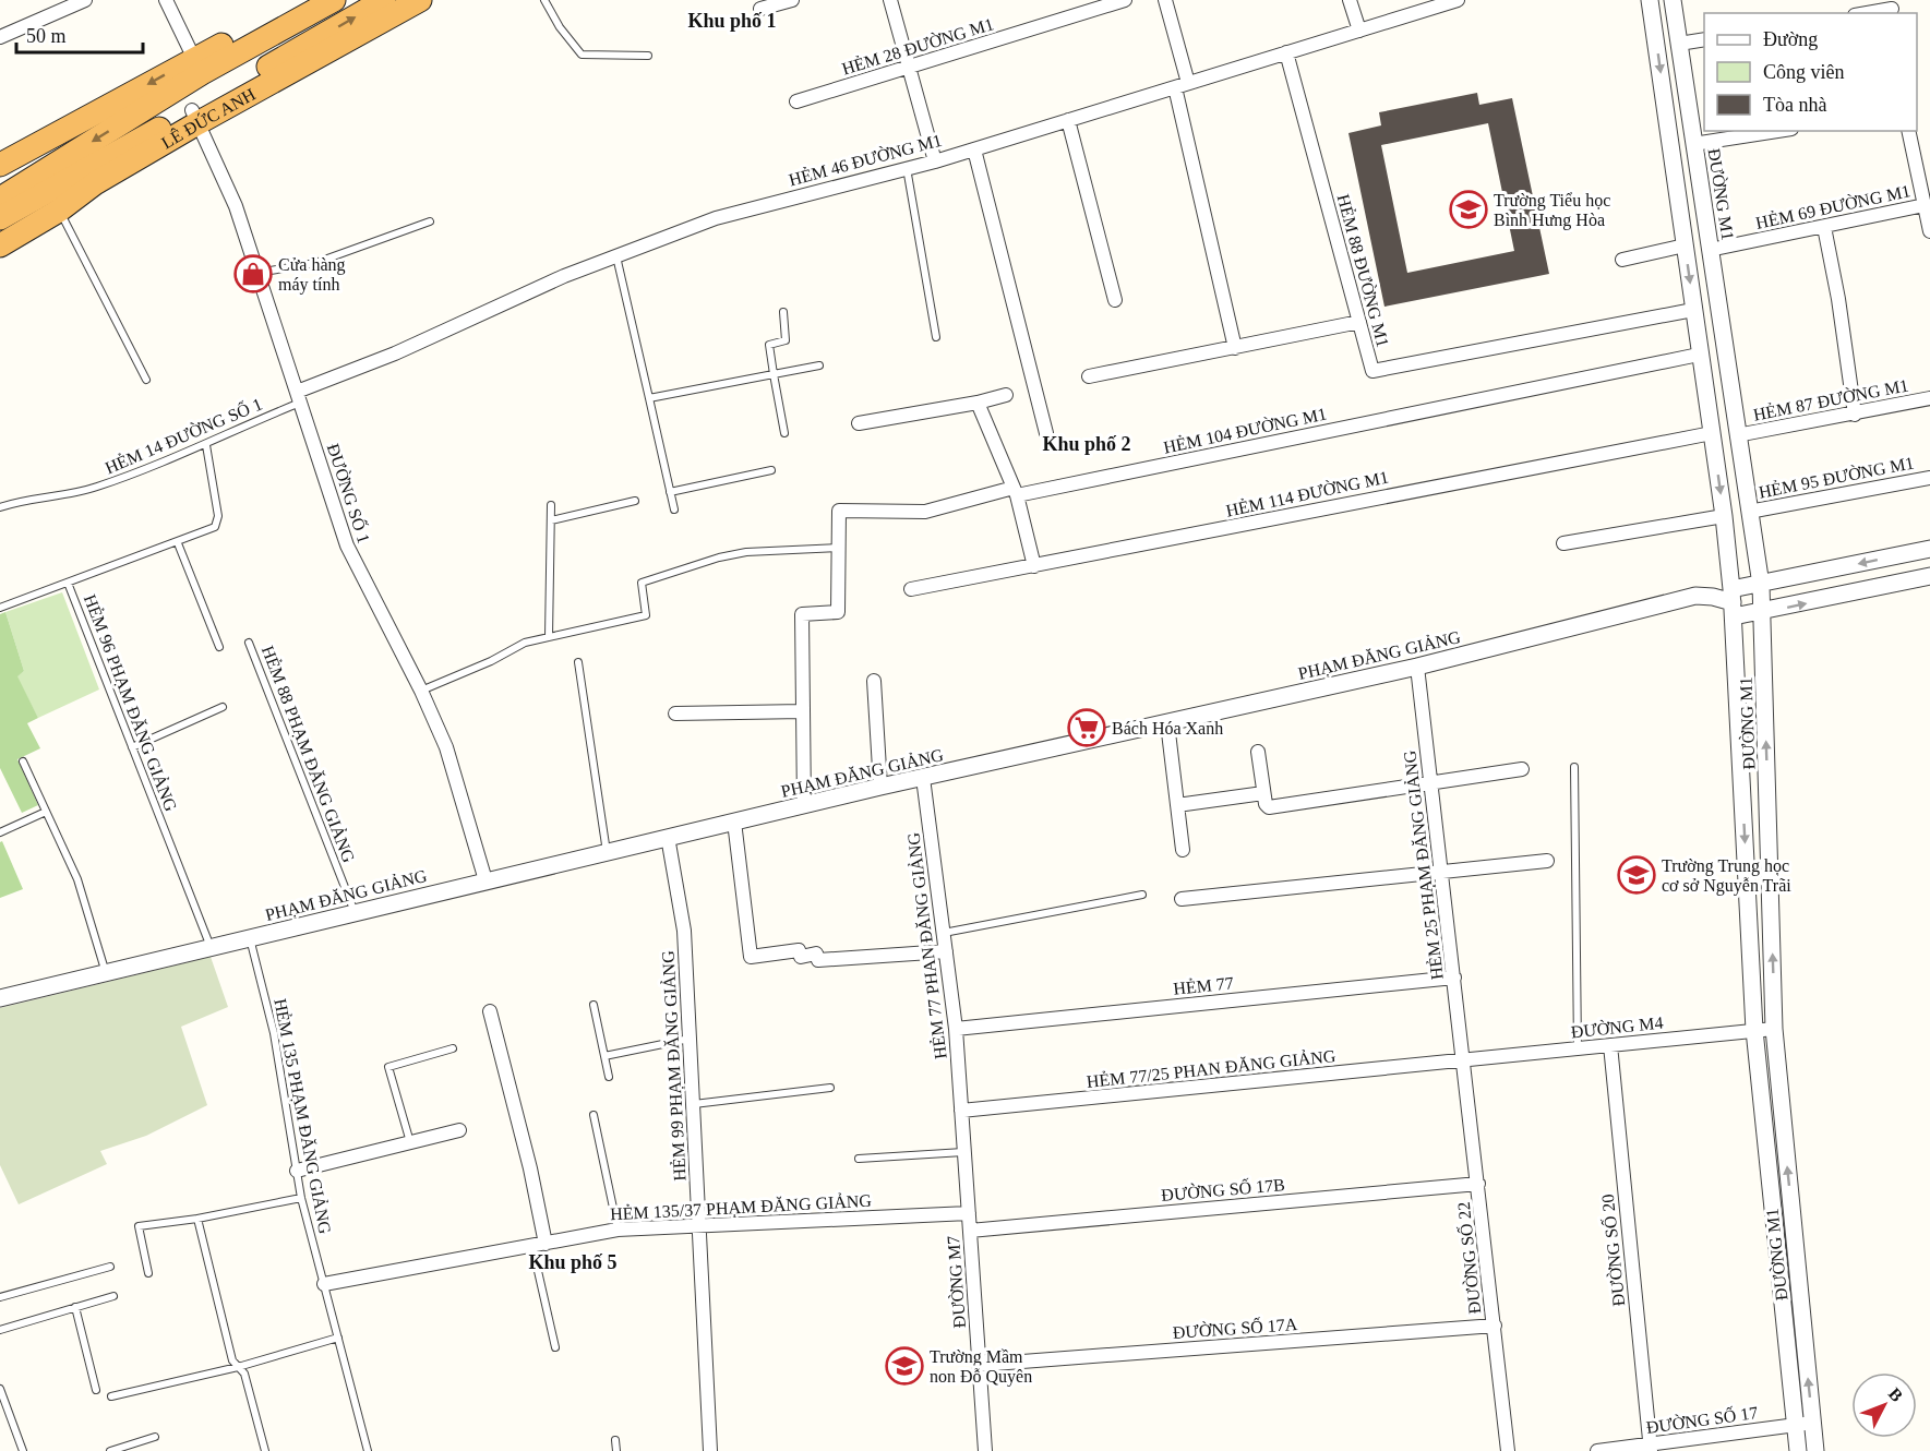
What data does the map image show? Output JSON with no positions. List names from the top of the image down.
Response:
{
  "streets": {
    "highway": ["LÊ ĐỨC ANH"],
    "street": [
      "HẺM 28 ĐƯỜNG M1",
      "HẺM 46 ĐƯỜNG M1",
      "ĐƯỜNG M1",
      "HẺM 69 ĐƯỜNG M1",
      "HẺM 88 ĐƯỜNG M1",
      "HẺM 87 ĐƯỜNG M1",
      "HẺM 104 ĐƯỜNG M1",
      "HẺM 95 ĐƯỜNG M1",
      "ĐƯỜNG SỐ 1",
      "HẺM 114 ĐƯỜNG M1",
      "PHẠM ĐĂNG GIẢNG",
      "HẺM 25 PHẠM ĐĂNG GIẢNG",
      "HẺM 77 PHAN ĐĂNG GIẢNG",
      "HẺM 77",
      "ĐƯỜNG M4",
      "HẺM 99 PHẠM ĐĂNG GIẢNG",
      "HẺM 77/25 PHAN ĐĂNG GIẢNG",
      "ĐƯỜNG SỐ 17B",
      "HẺM 135/37 PHẠM ĐĂNG GIẢNG",
      "ĐƯỜNG SỐ 20",
      "ĐƯỜNG SỐ 22",
      "ĐƯỜNG M7",
      "ĐƯỜNG SỐ 17A",
      "ĐƯỜNG SỐ 17"
    ],
    "lane": [
      "HẺM 14 ĐƯỜNG SỐ 1",
      "HẺM 96 PHẠM ĐĂNG GIẢNG",
      "HẺM 88 PHẠM ĐĂNG GIẢNG",
      "HẺM 135 PHẠM ĐĂNG GIẢNG"
    ]
  },
  "crossings": [
    ["LÊ ĐỨC ANH", "ĐƯỜNG SỐ 1"],
    ["HẺM 46 ĐƯỜNG M1", "HẺM 88 ĐƯỜNG M1"],
    ["HẺM 46 ĐƯỜNG M1", "HẺM 14 ĐƯỜNG SỐ 1"],
    ["HẺM 46 ĐƯỜNG M1", "ĐƯỜNG SỐ 1"],
    ["ĐƯỜNG M1", "HẺM 69 ĐƯỜNG M1"],
    ["ĐƯỜNG M1", "HẺM 88 ĐƯỜNG M1"],
    ["ĐƯỜNG M1", "HẺM 87 ĐƯỜNG M1"],
    ["ĐƯỜNG M1", "HẺM 104 ĐƯỜNG M1"],
    ["ĐƯỜNG M1", "HẺM 95 ĐƯỜNG M1"],
    ["ĐƯỜNG M1", "HẺM 114 ĐƯỜNG M1"],
    ["ĐƯỜNG M1", "PHẠM ĐĂNG GIẢNG"],
    ["ĐƯỜNG M1", "ĐƯỜNG M4"],
    ["ĐƯỜNG M1", "ĐƯỜNG SỐ 17"],
    ["HẺM 14 ĐƯỜNG SỐ 1", "ĐƯỜNG SỐ 1"],
    ["HẺM 14 ĐƯỜNG SỐ 1", "HẺM 96 PHẠM ĐĂNG GIẢNG"],
    ["ĐƯỜNG SỐ 1", "PHẠM ĐĂNG GIẢNG"],
    ["PHẠM ĐĂNG GIẢNG", "HẺM 96 PHẠM ĐĂNG GIẢNG"],
    ["PHẠM ĐĂNG GIẢNG", "HẺM 88 PHẠM ĐĂNG GIẢNG"],
    ["PHẠM ĐĂNG GIẢNG", "HẺM 25 PHẠM ĐĂNG GIẢNG"],
    ["PHẠM ĐĂNG GIẢNG", "HẺM 77 PHAN ĐĂNG GIẢNG"],
    ["PHẠM ĐĂNG GIẢNG", "HẺM 99 PHẠM ĐĂNG GIẢNG"],
    ["PHẠM ĐĂNG GIẢNG", "HẺM 135 PHẠM ĐĂNG GIẢNG"],
    ["HẺM 25 PHẠM ĐĂNG GIẢNG", "HẺM 77"],
    ["HẺM 25 PHẠM ĐĂNG GIẢNG", "ĐƯỜNG M4"],
    ["HẺM 25 PHẠM ĐĂNG GIẢNG", "HẺM 77/25 PHAN ĐĂNG GIẢNG"],
    ["HẺM 25 PHẠM ĐĂNG GIẢNG", "ĐƯỜNG SỐ 22"],
    ["HẺM 77 PHAN ĐĂNG GIẢNG", "HẺM 77"],
    ["HẺM 77 PHAN ĐĂNG GIẢNG", "HẺM 77/25 PHAN ĐĂNG GIẢNG"],
    ["HẺM 77 PHAN ĐĂNG GIẢNG", "ĐƯỜNG M7"],
    ["ĐƯỜNG M4", "HẺM 77/25 PHAN ĐĂNG GIẢNG"],
    ["ĐƯỜNG M4", "ĐƯỜNG SỐ 20"],
    ["ĐƯỜNG M4", "ĐƯỜNG SỐ 22"],
    ["HẺM 99 PHẠM ĐĂNG GIẢNG", "HẺM 135/37 PHẠM ĐĂNG GIẢNG"],
    ["HẺM 77/25 PHAN ĐĂNG GIẢNG", "ĐƯỜNG SỐ 22"],
    ["HẺM 77/25 PHAN ĐĂNG GIẢNG", "ĐƯỜNG M7"],
    ["HẺM 135 PHẠM ĐĂNG GIẢNG", "HẺM 135/37 PHẠM ĐĂNG GIẢNG"],
    ["ĐƯỜNG SỐ 17B", "ĐƯỜNG SỐ 22"],
    ["ĐƯỜNG SỐ 17B", "ĐƯỜNG M7"],
    ["HẺM 135/37 PHẠM ĐĂNG GIẢNG", "ĐƯỜNG M7"],
    ["ĐƯỜNG SỐ 20", "ĐƯỜNG SỐ 17"],
    ["ĐƯỜNG SỐ 22", "ĐƯỜNG SỐ 17A"],
    ["ĐƯỜNG M7", "ĐƯỜNG SỐ 17A"]
  ],
  "districts": ["Khu phố 1", "Khu phố 2", "Khu phố 5"],
  "places": {
    "school or university": ["Trường Tiểu học Bình Hưng Hòa", "Trường Trung học cơ sở Nguyễn Trãi", "Trường Mầm non Đỗ Quyên"],
    "shop": ["Cửa hàng máy tính"],
    "supermarket": ["Bách Hóa Xanh"]
  },
  "legend": ["Đường", "Công viên", "Tòa nhà"],
  "scale_bar": "50 m",
  "north": "top right"
}
